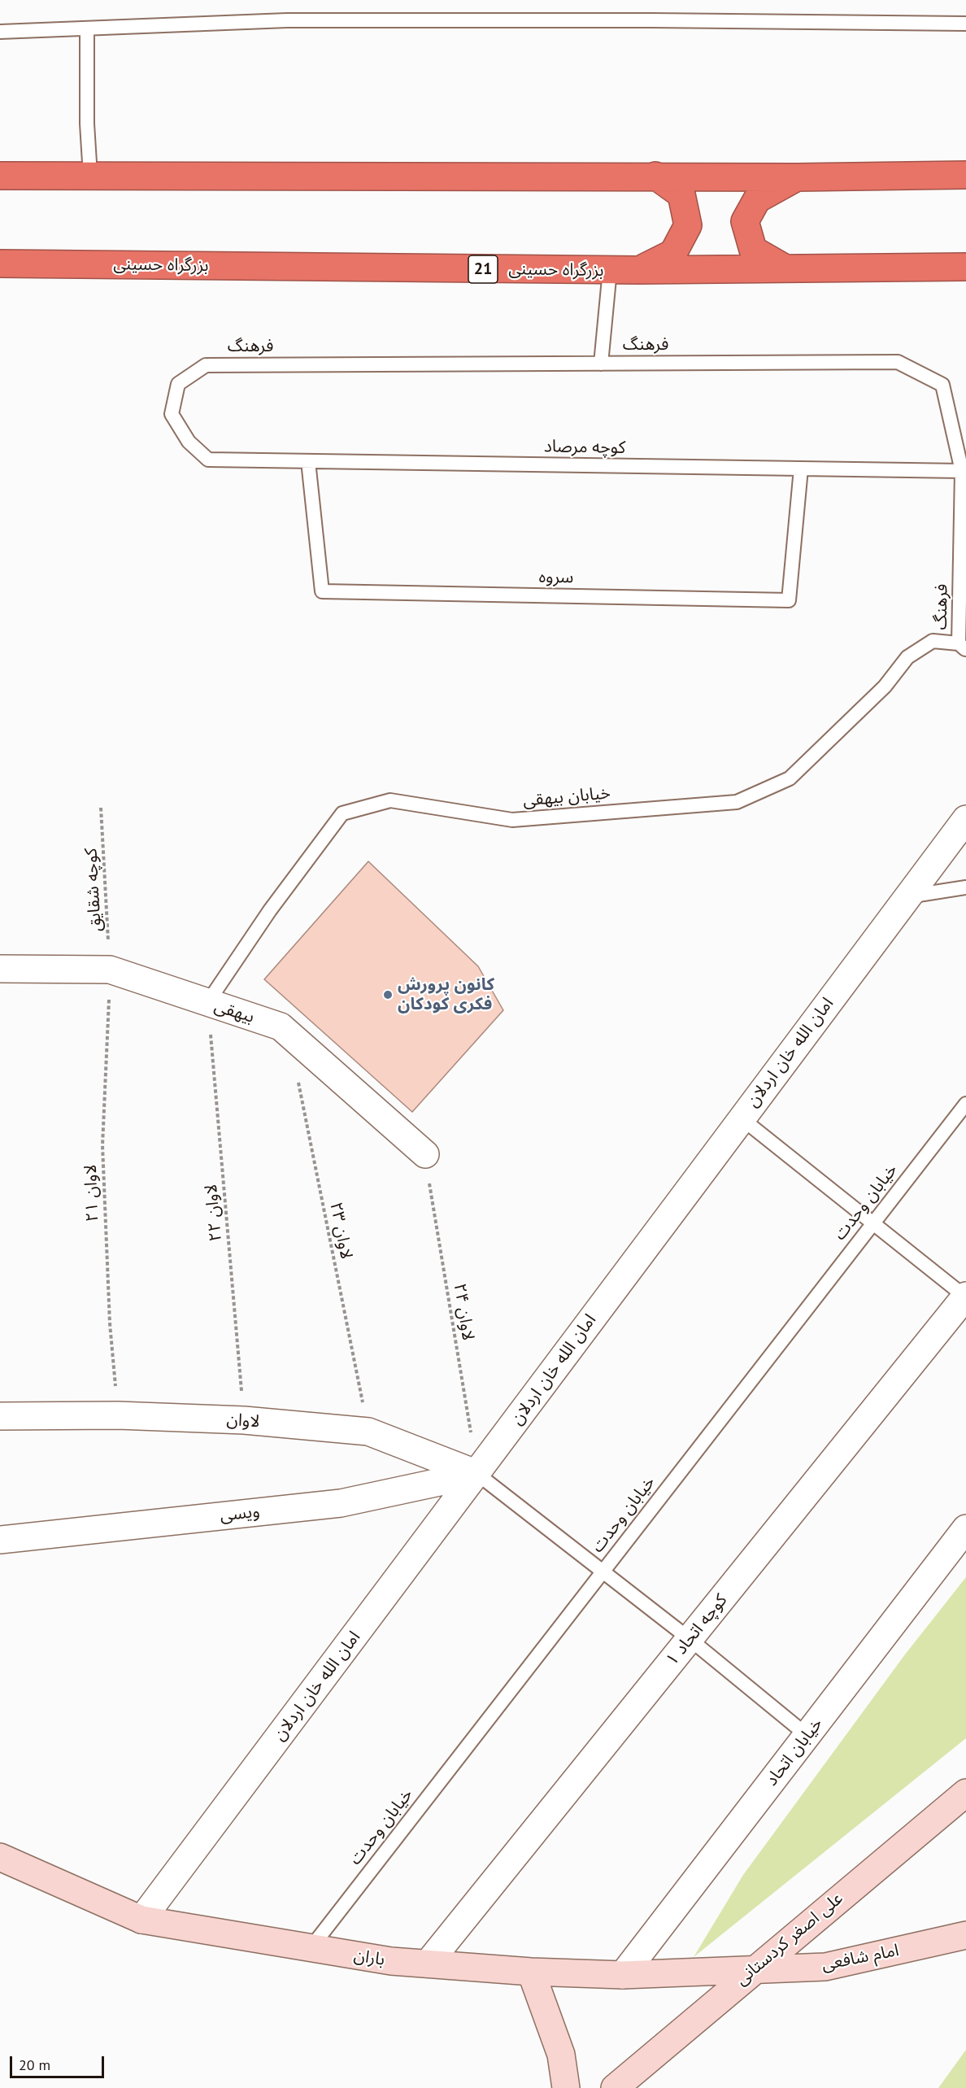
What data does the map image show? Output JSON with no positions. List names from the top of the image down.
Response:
{
  "streets": {
    "highway": ["بزرگراه حسینی", "21"],
    "street": [
      "بیهقی",
      "امان الله خان اردلان",
      "لاوان",
      "ویسی",
      "کوچه اتحاد ۱",
      "خیابان اتحاد",
      "علی اصغر کردستانی",
      "باران",
      "امام شافعی"
    ],
    "lane": [
      "فرهنگ",
      "کوچه مرصاد",
      "سروه",
      "خیابان بیهقی",
      "خیابان وحدت"
    ],
    "path": [
      "کوچه شقایق",
      "لاوان ۲۱",
      "لاوان ۲۲",
      "لاوان ۲۳",
      "لاوان ۲۴"
    ]
  },
  "crossings": [
    ["فرهنگ", "کوچه مرصاد"],
    ["فرهنگ", "خیابان بیهقی"],
    ["کوچه مرصاد", "سروه"],
    ["خیابان بیهقی", "بیهقی"],
    ["خیابان بیهقی", "لاوان ۲۲"],
    ["کوچه شقایق", "بیهقی"],
    ["کوچه شقایق", "لاوان ۲۱"],
    ["بیهقی", "لاوان ۲۱"],
    ["بیهقی", "لاوان ۲۲"],
    ["بیهقی", "لاوان ۲۳"],
    ["بیهقی", "لاوان ۲۴"],
    ["امان الله خان اردلان", "لاوان ۲۴"],
    ["امان الله خان اردلان", "لاوان"],
    ["امان الله خان اردلان", "ویسی"],
    ["امان الله خان اردلان", "باران"],
    ["لاوان ۲۱", "لاوان"],
    ["خیابان وحدت", "باران"],
    ["لاوان ۲۲", "لاوان"],
    ["لاوان ۲۳", "لاوان"],
    ["لاوان ۲۴", "لاوان"],
    ["لاوان ۲۴", "ویسی"],
    ["لاوان", "ویسی"],
    ["کوچه اتحاد ۱", "باران"],
    ["خیابان اتحاد", "باران"],
    ["علی اصغر کردستانی", "باران"],
    ["علی اصغر کردستانی", "امام شافعی"],
    ["باران", "امام شافعی"]
  ],
  "places": ["کانون پرورش فکری کودکان"],
  "scale_bar": "20 m"
}
